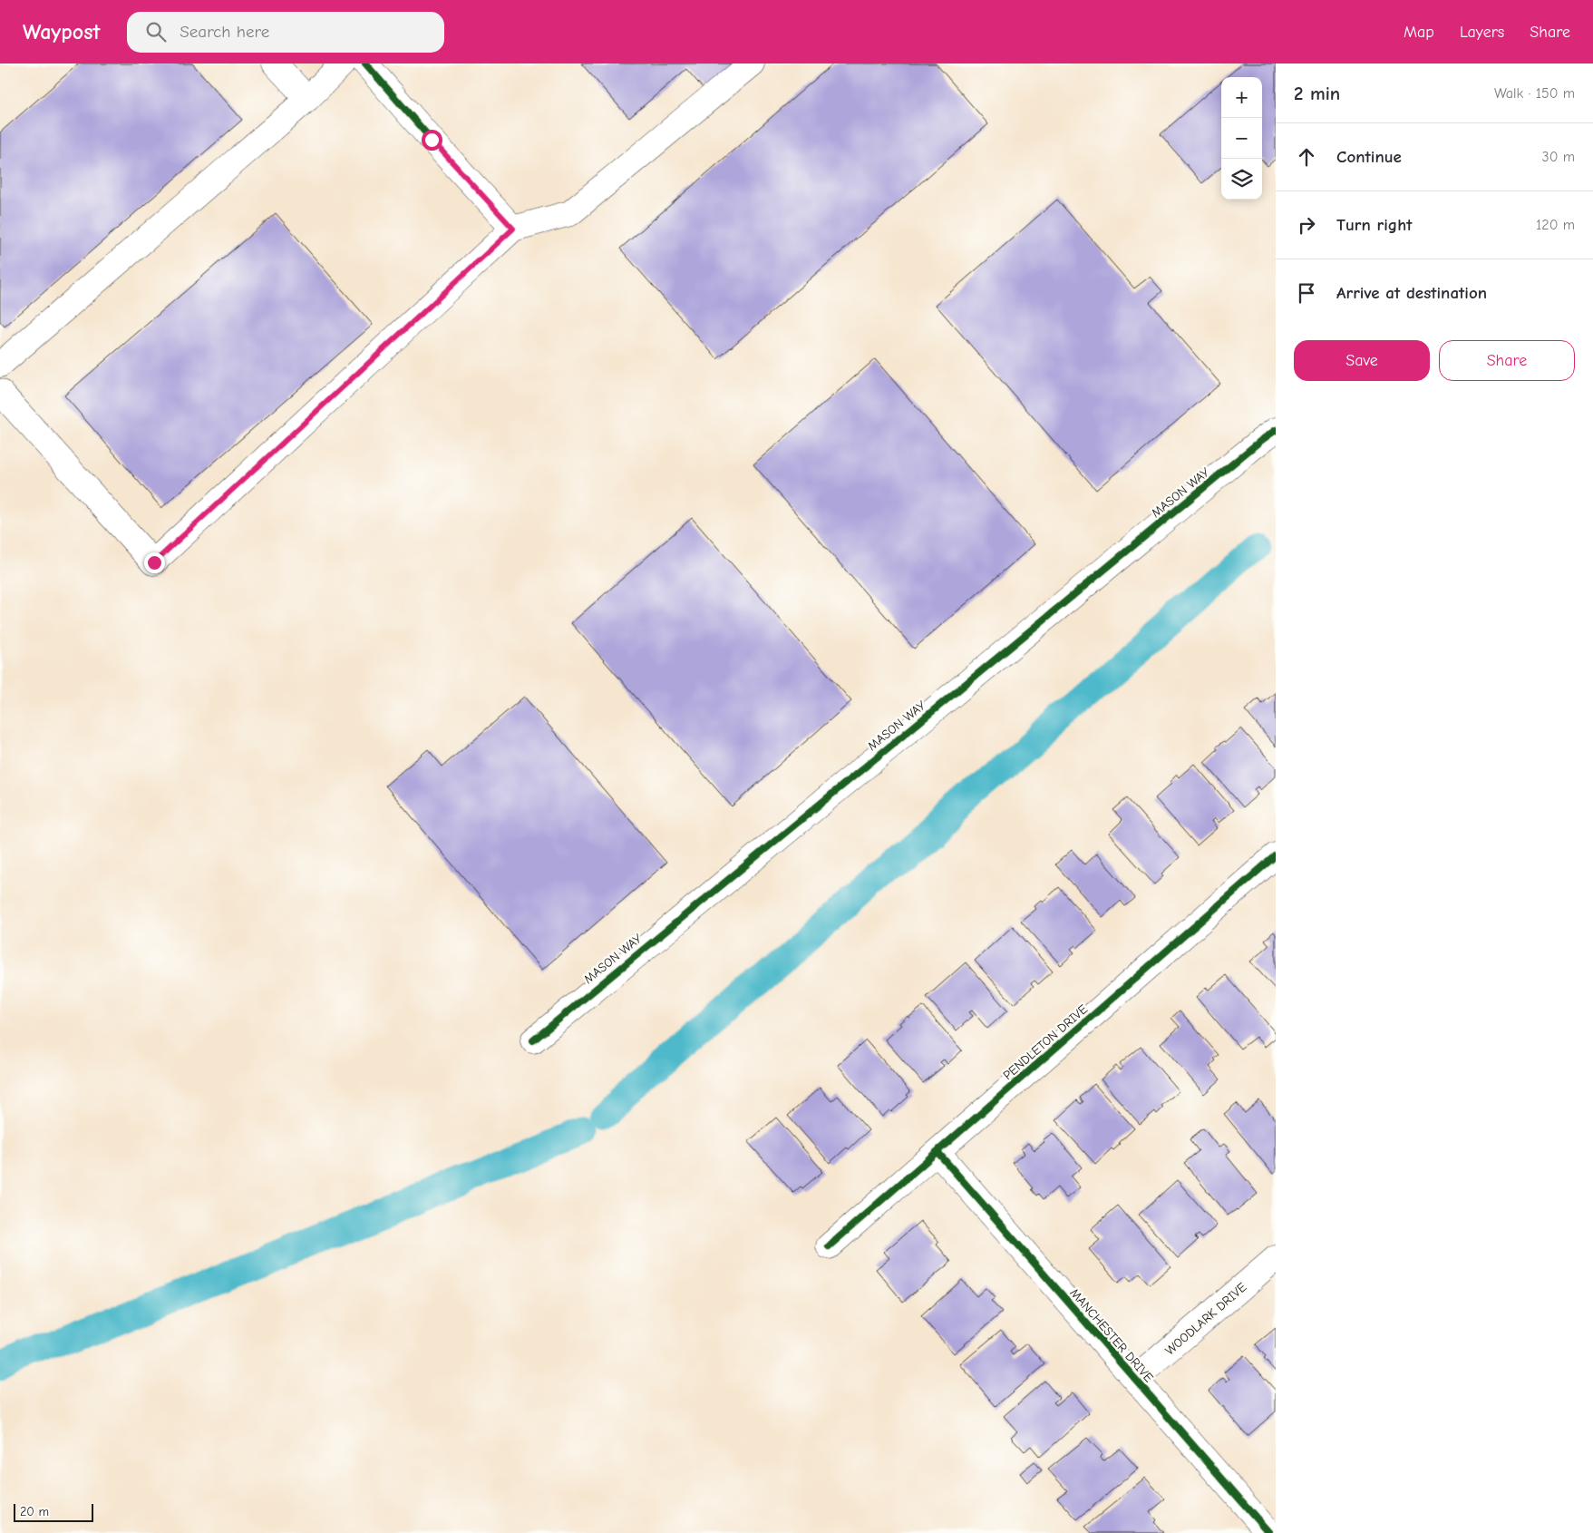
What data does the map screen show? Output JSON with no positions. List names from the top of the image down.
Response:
{
  "streets": {
    "street": [
      "MASON WAY",
      "PENDLETON DRIVE",
      "WOODLARK DRIVE",
      "MANCHESTER DRIVE"
    ]
  },
  "crossings": [
    ["PENDLETON DRIVE", "MANCHESTER DRIVE"],
    ["WOODLARK DRIVE", "MANCHESTER DRIVE"]
  ],
  "scale_bar": "20 m",
  "page": {
    "header": "Waypost",
    "search": "Search here",
    "nav": ["Map", "Layers", "Share"],
    "heading": ["2 min", "Walk · 150 m"],
    "map_buttons": ["+", "−"],
    "list": [
      ["Continue", "30 m"],
      ["Turn right", "120 m"],
      "Arrive at destination"
    ],
    "buttons": ["Save", "Share"],
    "scale": "20 m"
  }
}
